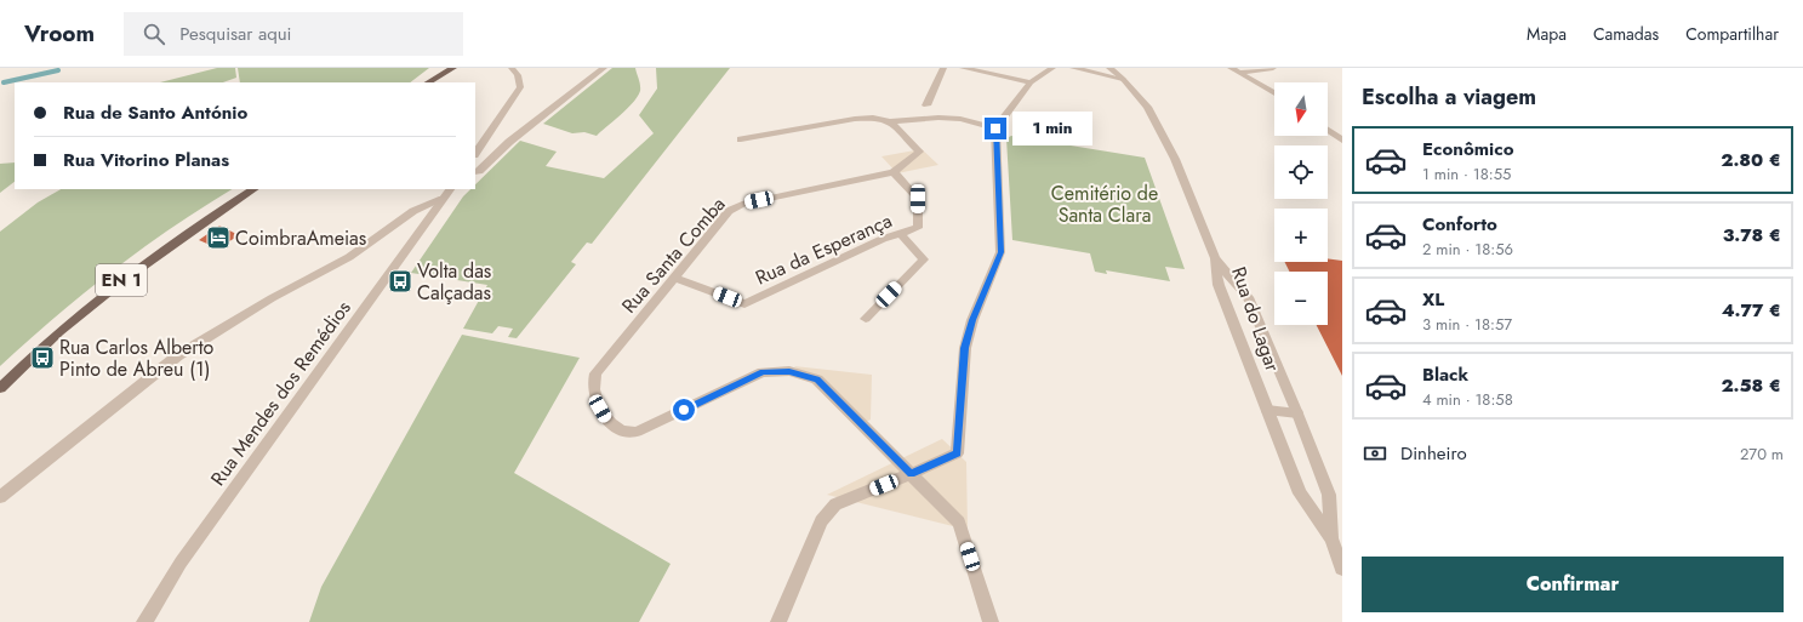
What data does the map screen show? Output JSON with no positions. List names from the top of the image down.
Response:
{
  "streets": {
    "main road": ["EN 1"],
    "street": [
      "Rua da Esperança",
      "Rua Santa Comba",
      "Rua do Lagar",
      "Rua Mendes dos Remédios"
    ]
  },
  "crossings": [
    ["Rua da Esperança", "Rua Santa Comba"]
  ],
  "parks": ["Cemitério de Santa Clara"],
  "places": {
    "hotel": ["CoimbraAmeias"],
    "bus stop": ["Volta das Calçadas", "Rua Carlos Alberto Pinto de Abreu (1)"]
  },
  "north": "bottom",
  "page": {
    "header": "Vroom",
    "search": "Pesquisar aqui",
    "nav": ["Mapa", "Camadas", "Compartilhar"],
    "heading": "Escolha a viagem",
    "map_buttons": ["+", "−"],
    "banner": ["Rua de Santo António", "Rua Vitorino Planas"],
    "bubble": "1 min",
    "list": [
      {
        "name": "Econômico",
        "note": "1 min · 18:55",
        "value": "2.80 €"
      },
      {
        "name": "Conforto",
        "note": "2 min · 18:56",
        "value": "3.78 €"
      },
      {
        "name": "XL",
        "note": "3 min · 18:57",
        "value": "4.77 €"
      },
      {
        "name": "Black",
        "note": "4 min · 18:58",
        "value": "2.58 €"
      }
    ],
    "pay": ["Dinheiro", "270 m"],
    "buttons": "Confirmar"
  }
}
